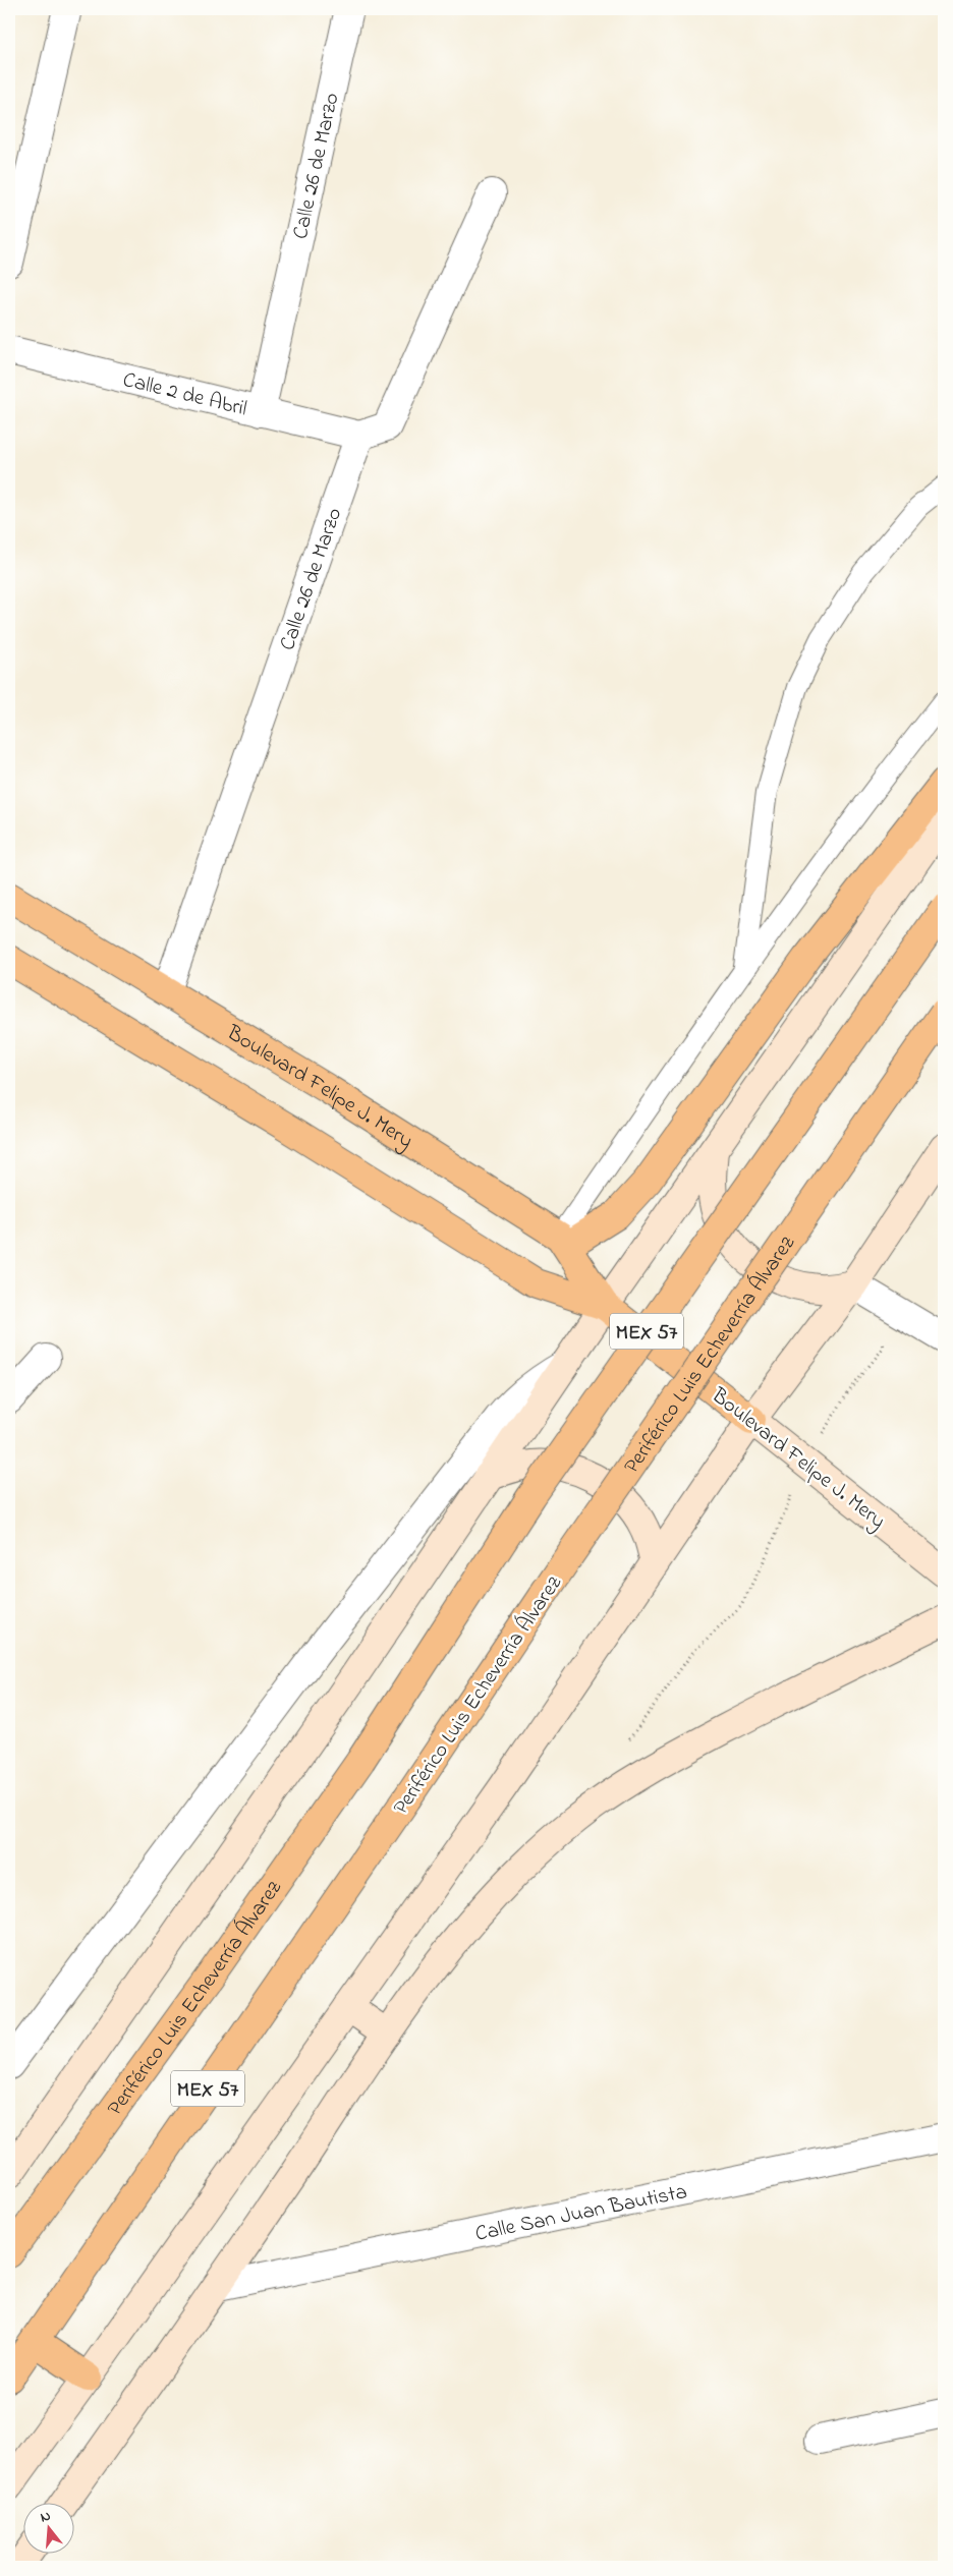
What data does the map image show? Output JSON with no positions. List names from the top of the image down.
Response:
{
  "streets": {
    "main road": ["Boulevard Felipe J. Mery", "MEX 57", "Periférico Luis Echeverría Álvarez"],
    "street": ["Calle 26 de Marzo", "Calle 2 de Abril", "Calle San Juan Bautista"]
  },
  "crossings": [
    ["Calle 26 de Marzo", "Calle 2 de Abril"],
    ["Calle 26 de Marzo", "Boulevard Felipe J. Mery"]
  ],
  "north": "top"
}
